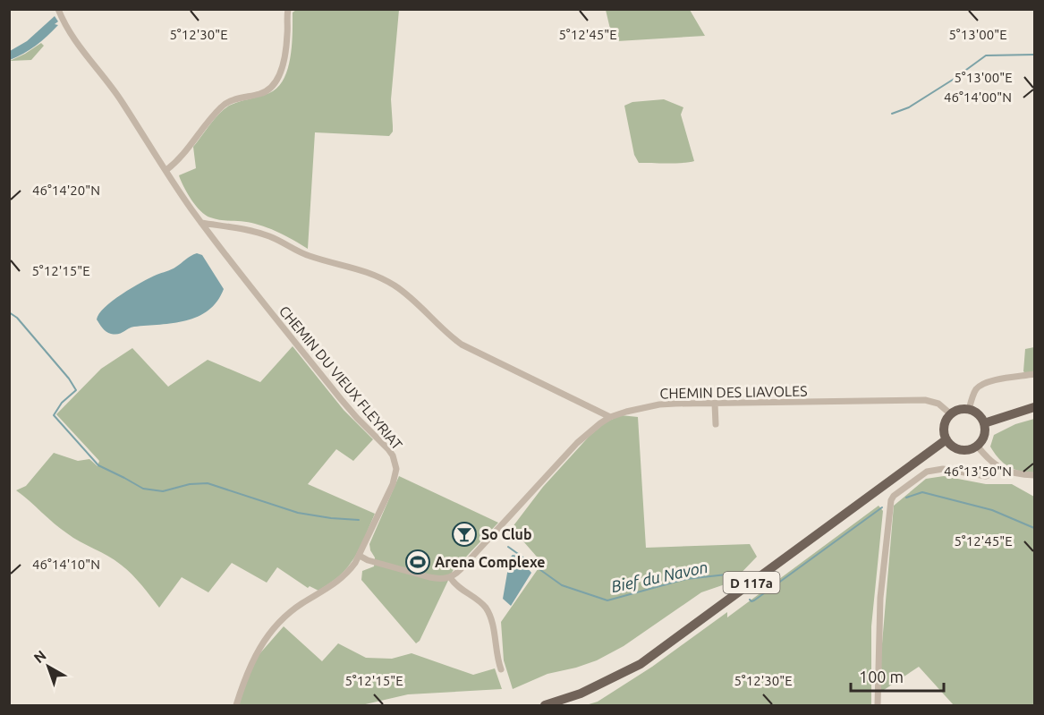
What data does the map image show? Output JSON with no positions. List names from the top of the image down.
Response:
{
  "streets": {
    "main road": ["D 117a"],
    "street": ["CHEMIN DU VIEUX FLEYRIAT", "CHEMIN DES LIAVOLES"]
  },
  "crossings": [
    ["CHEMIN DES LIAVOLES", "D 117a"]
  ],
  "water": ["Bief du Navon"],
  "places": {
    "bar": ["So Club"],
    "sports": ["Arena Complexe"]
  },
  "scale_bar": "100 m",
  "north": "top left",
  "coordinates": [
    "5°12'30\"E",
    "5°12'45\"E",
    "5°13'00\"E",
    "46°14'00\"N",
    "46°14'20\"N",
    "5°12'15\"E",
    "46°13'50\"N",
    "46°14'10\"N"
  ]
}
